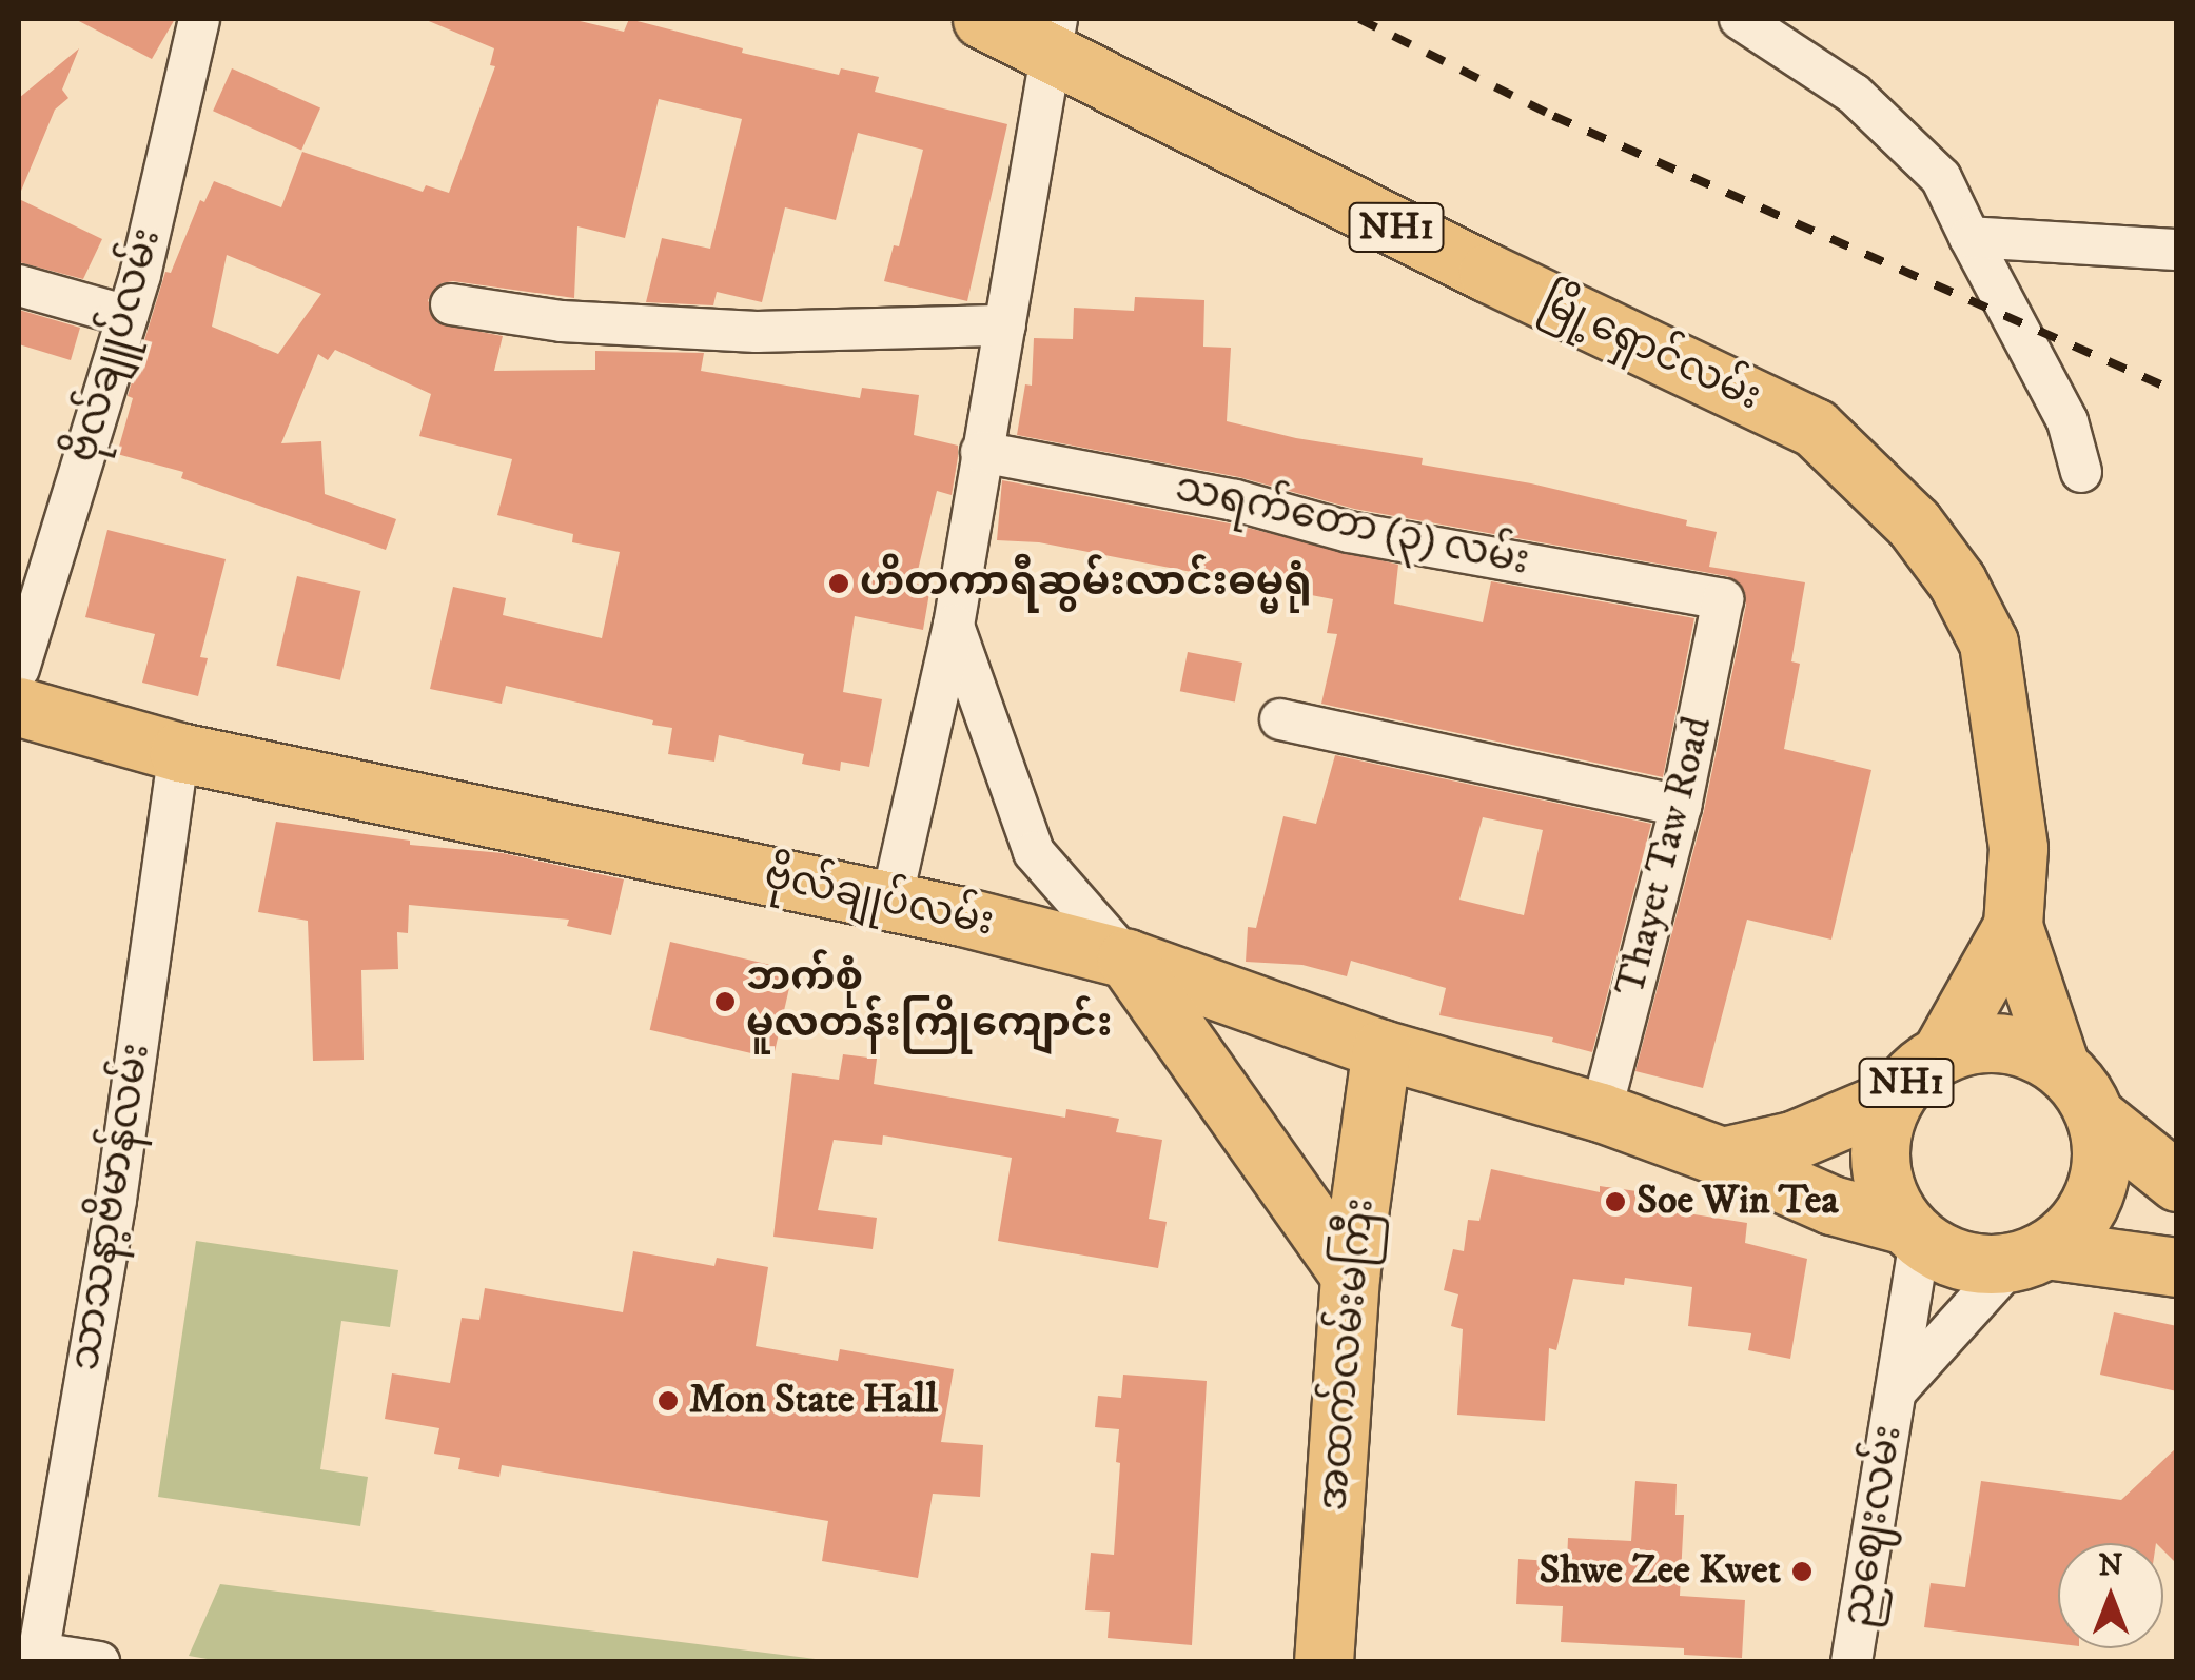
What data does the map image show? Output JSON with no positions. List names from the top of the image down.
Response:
{
  "streets": {
    "main road": [
      "NH1",
      "မြို့ရှောင်လမ်း",
      "ဗိုလ်ချုပ်လမ်း",
      "အထက်လမ်းမကြီး"
    ],
    "street": [
      "ဗိုလ်ချူပ်လမ်း",
      "သရက်တော (၃) လမ်း",
      "Thayet Taw Road",
      "သာသနာ့ဗိမာန်လမ်း",
      "ညဈေးလမ်း"
    ]
  },
  "crossings": [
    ["NH1", "မြို့ရှောင်လမ်း"],
    ["NH1", "ဗိုလ်ချုပ်လမ်း"],
    ["NH1", "ညဈေးလမ်း"],
    ["မြို့ရှောင်လမ်း", "ဗိုလ်ချုပ်လမ်း"],
    ["မြို့ရှောင်လမ်း", "ညဈေးလမ်း"],
    ["သရက်တော (၃) လမ်း", "Thayet Taw Road"],
    ["Thayet Taw Road", "ဗိုလ်ချုပ်လမ်း"],
    ["ဗိုလ်ချုပ်လမ်း", "သာသနာ့ဗိမာန်လမ်း"],
    ["ဗိုလ်ချုပ်လမ်း", "အထက်လမ်းမကြီး"],
    ["ဗိုလ်ချုပ်လမ်း", "ညဈေးလမ်း"]
  ],
  "places": [
    "ဟိတကာရီဆွမ်းလာင်းဓမ္မရုံ",
    "ဘက်စုံ မူလတန်းကြိုကျောင်း",
    "Soe Win Tea",
    "Mon State Hall",
    "Shwe Zee Kwet"
  ],
  "north": "top"
}
